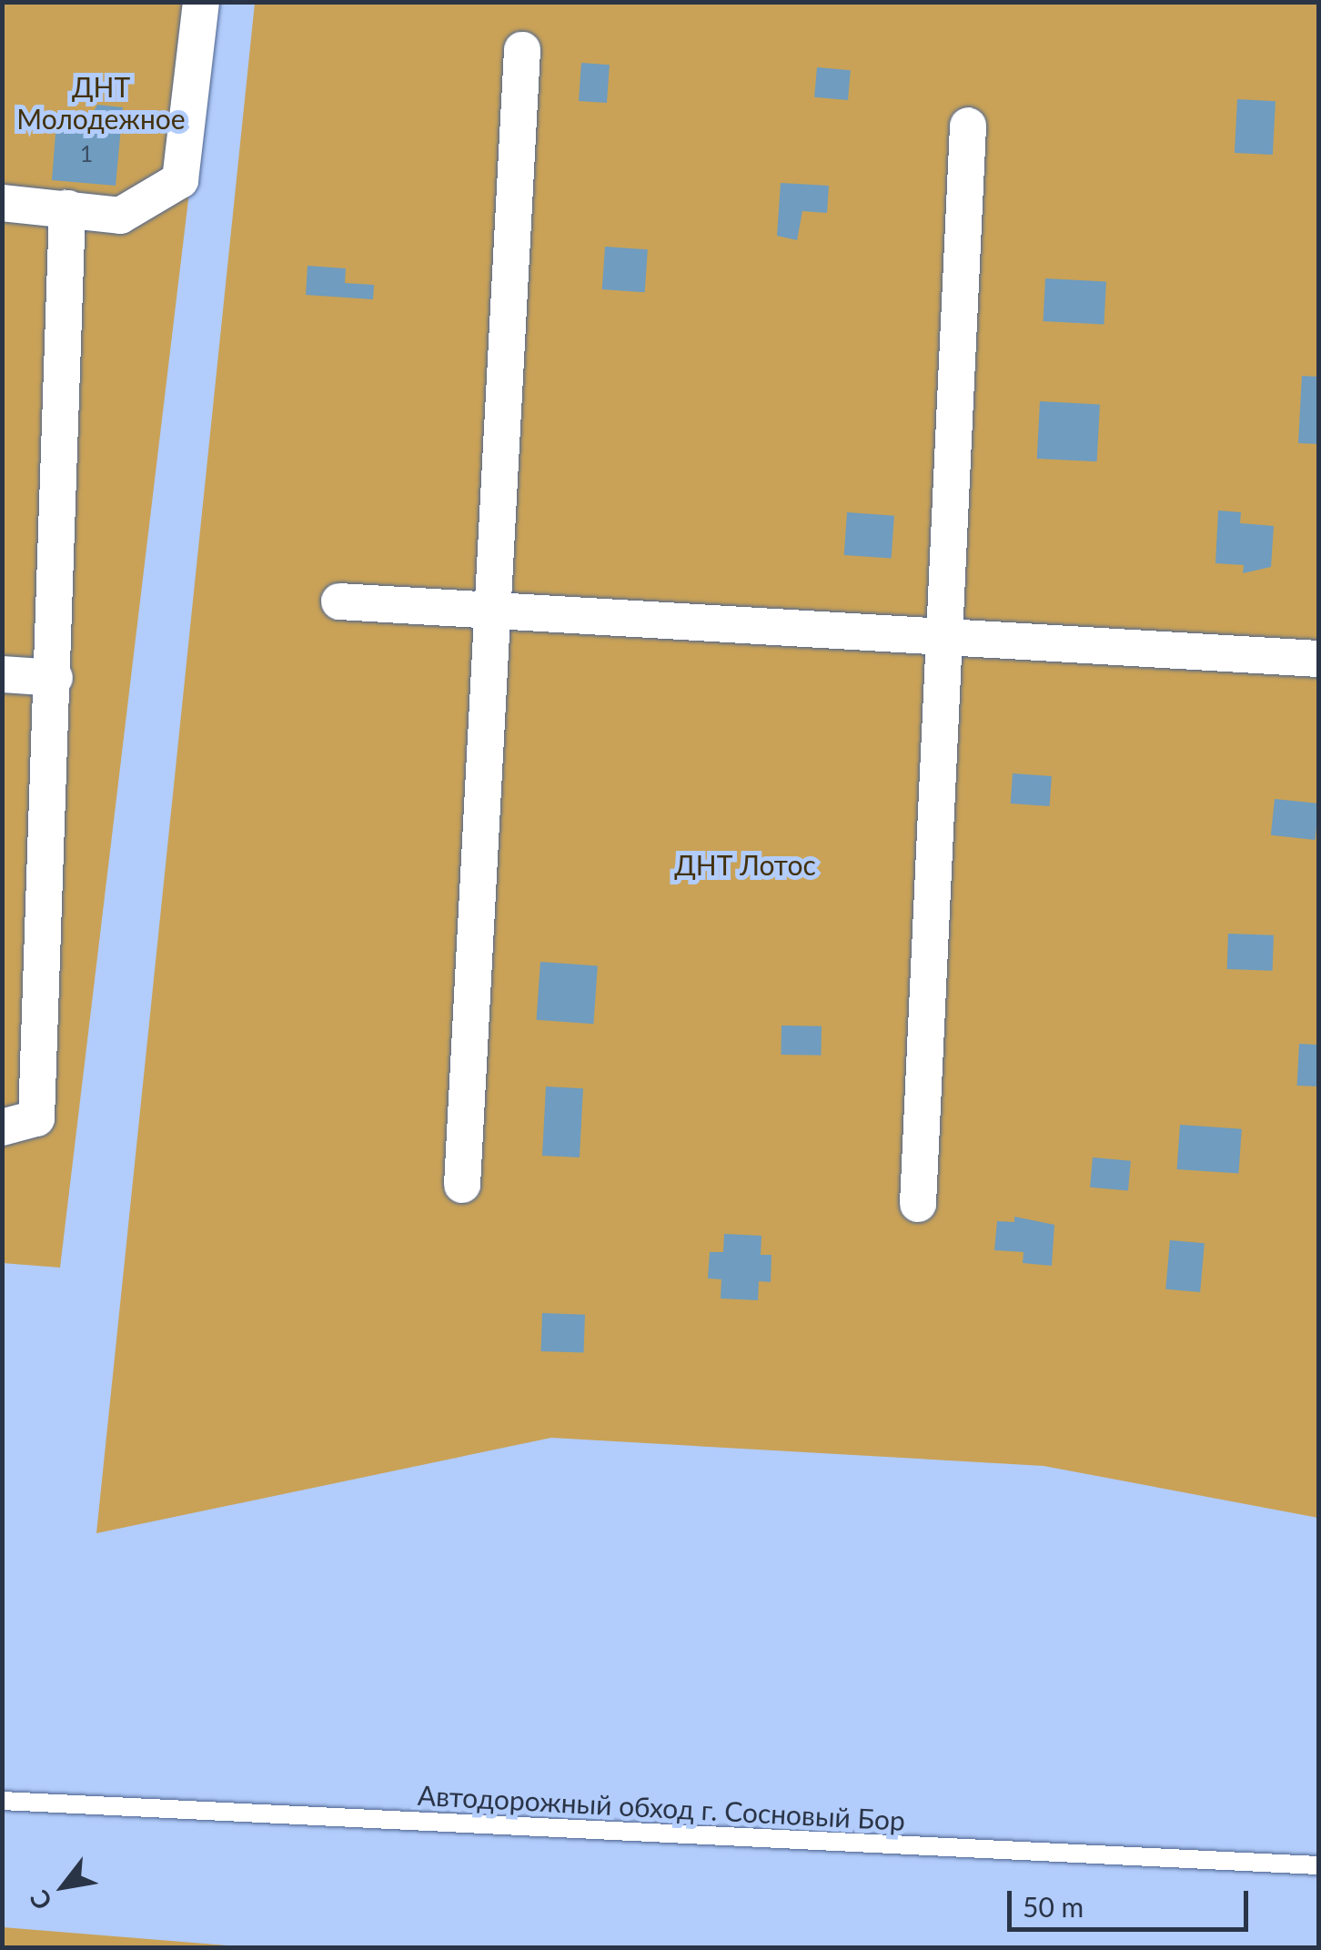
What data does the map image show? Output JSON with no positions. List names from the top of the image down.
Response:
{
  "streets": {
    "lane": ["Автодорожный обход г. Сосновый Бор"]
  },
  "parks": ["ДНТ Молодежное", "ДНТ Лотос"],
  "house_numbers": ["1"],
  "scale_bar": "50 m",
  "north": "bottom left"
}
